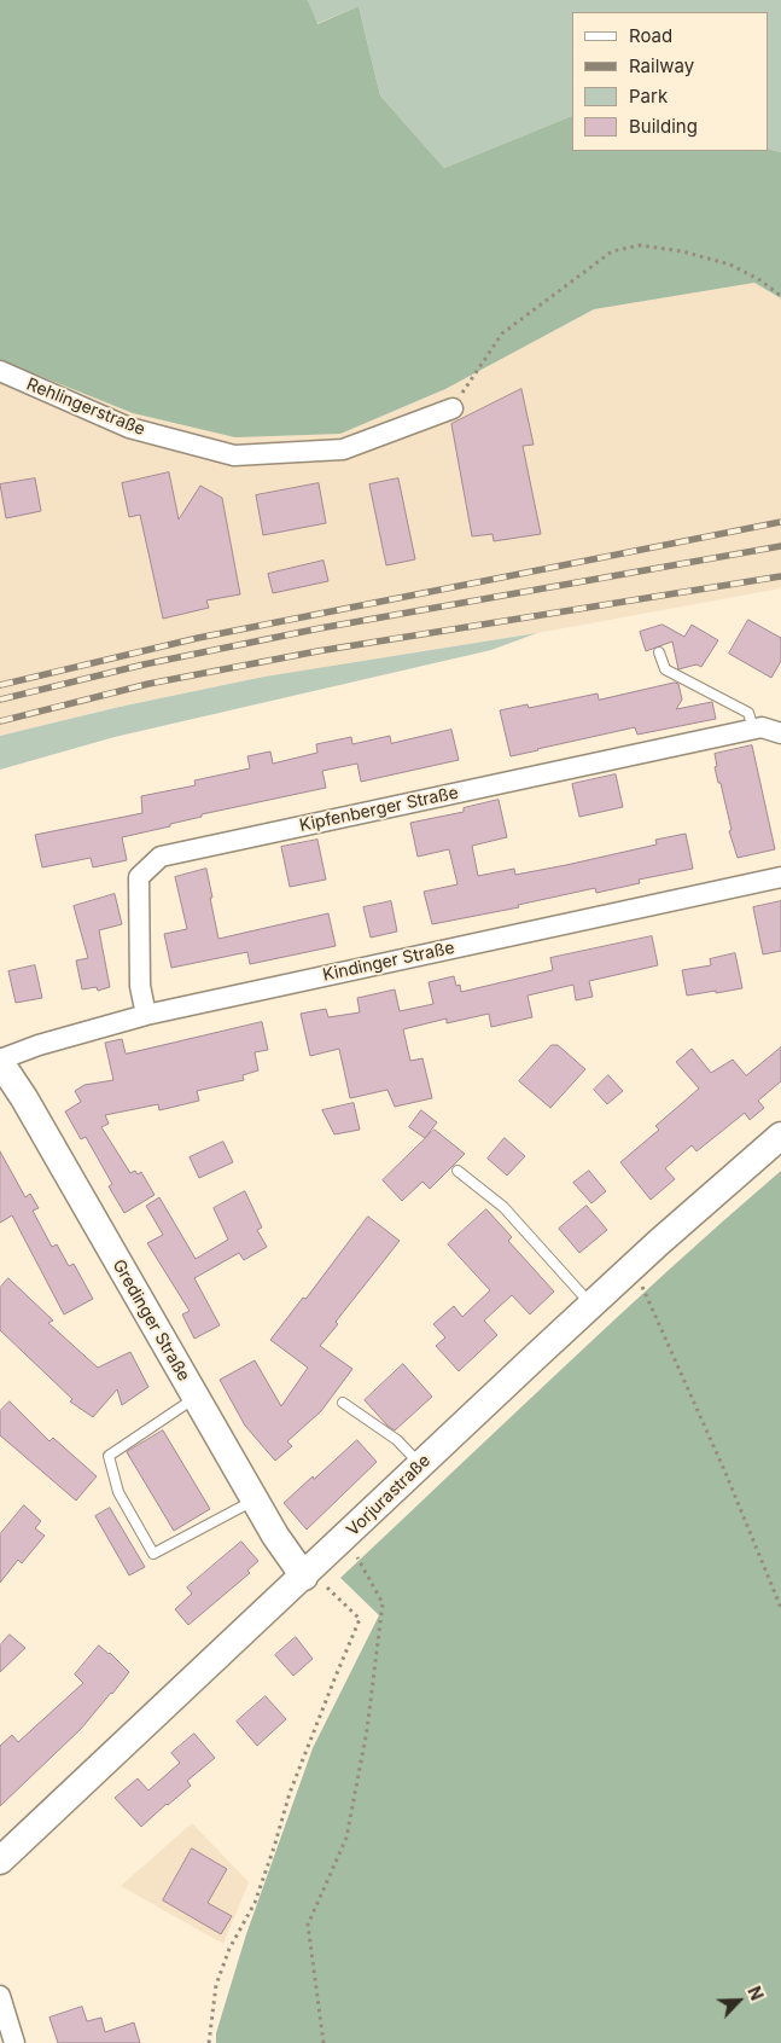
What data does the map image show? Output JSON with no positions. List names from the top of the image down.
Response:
{
  "streets": {
    "main road": ["Gredinger Straße", "Vorjurastraße"],
    "street": ["Rehlingerstraße", "Kipfenberger Straße", "Kindinger Straße"]
  },
  "crossings": [
    ["Kipfenberger Straße", "Kindinger Straße"],
    ["Kindinger Straße", "Gredinger Straße"],
    ["Gredinger Straße", "Vorjurastraße"]
  ],
  "legend": [
    "Road",
    "Railway",
    "Park",
    "Building"
  ],
  "north": "top right"
}
